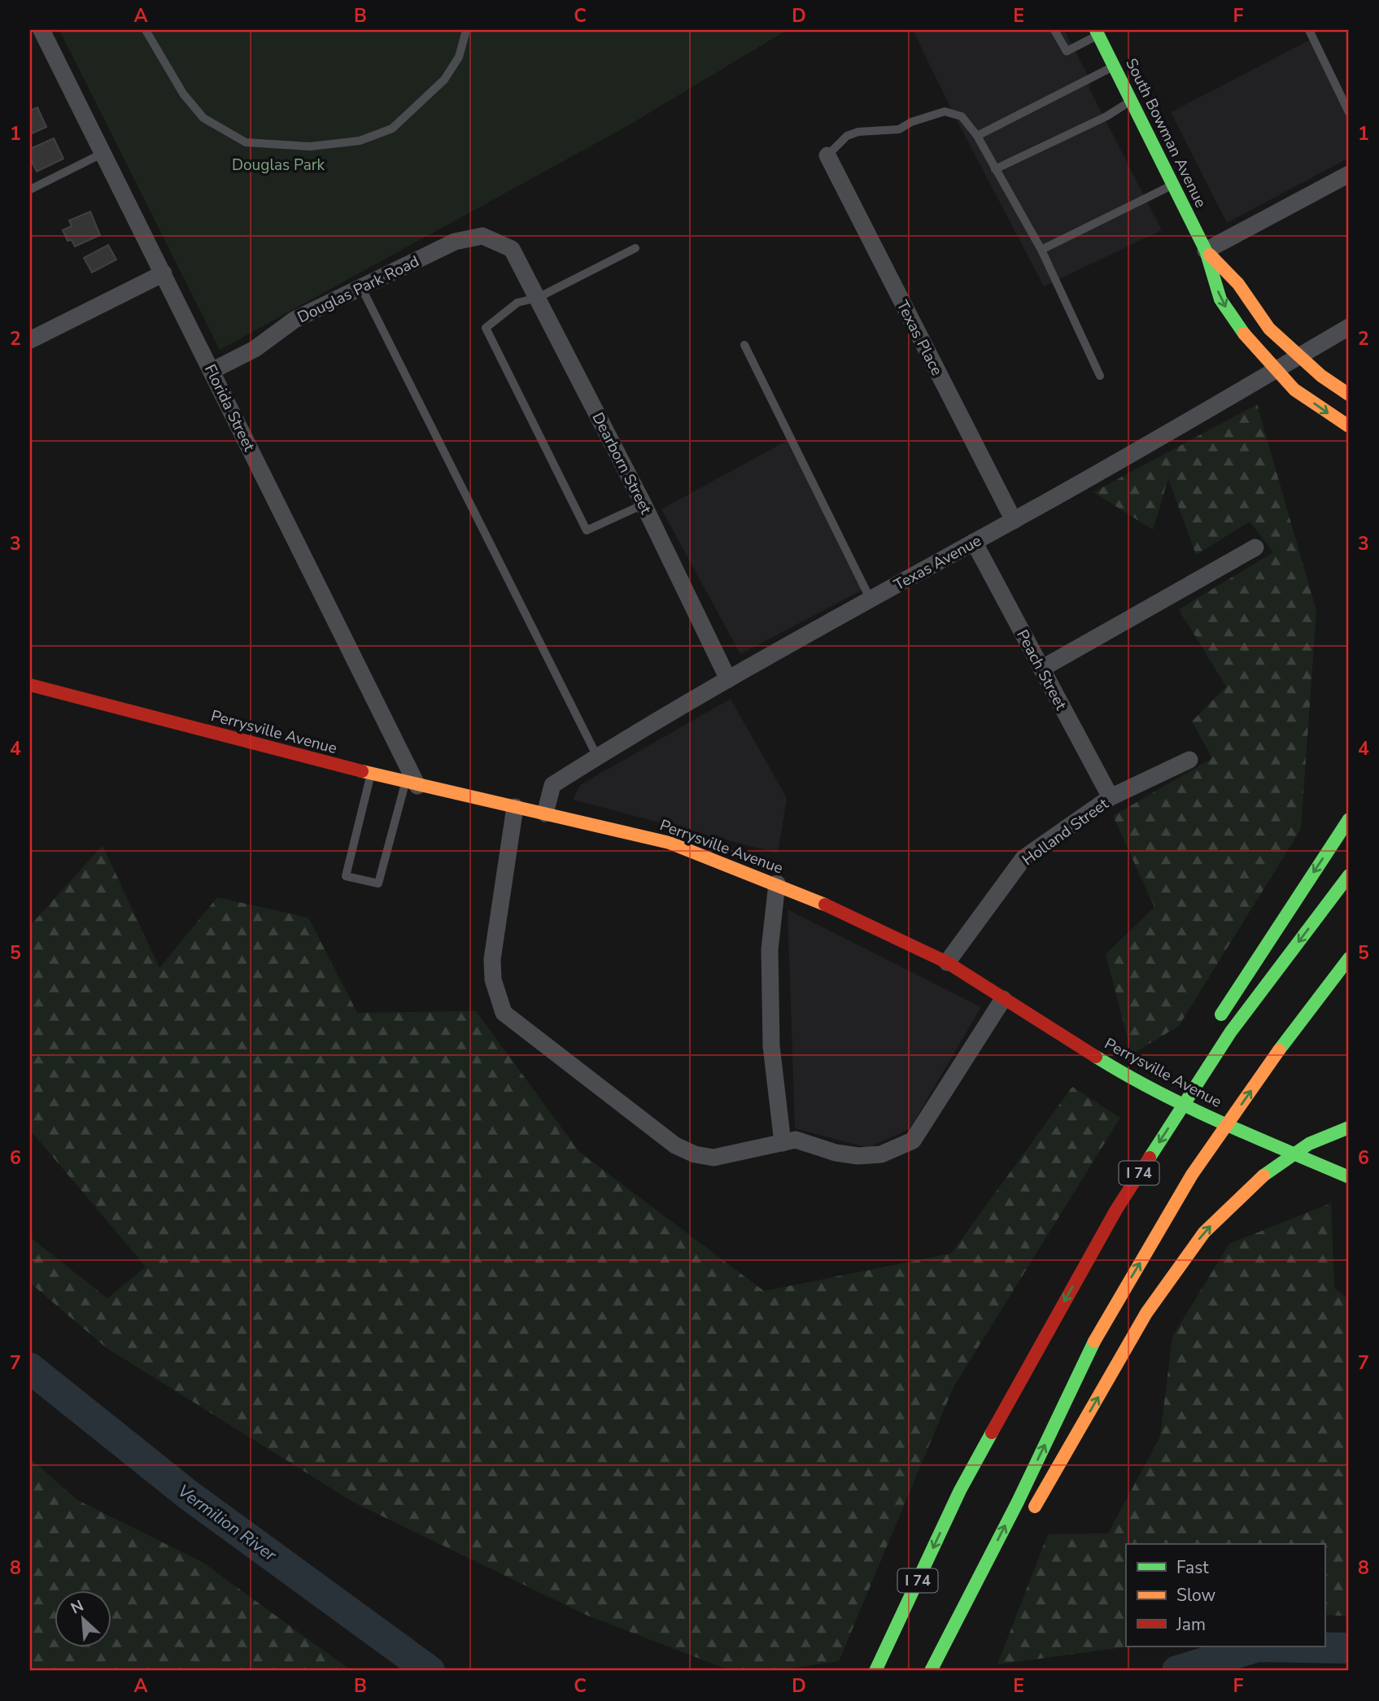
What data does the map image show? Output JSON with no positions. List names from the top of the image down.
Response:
{
  "streets": {
    "main road": ["South Bowman Avenue", "Perrysville Avenue", "I 74"],
    "street": [
      "Douglas Park Road",
      "Texas Place",
      "Florida Street",
      "Dearborn Street",
      "Texas Avenue",
      "Peach Street",
      "Holland Street"
    ]
  },
  "crossings": [
    ["Douglas Park Road", "Florida Street"],
    ["Douglas Park Road", "Dearborn Street"],
    ["Texas Place", "Texas Avenue"],
    ["Florida Street", "Perrysville Avenue"],
    ["Dearborn Street", "Texas Avenue"],
    ["Texas Avenue", "Peach Street"],
    ["Texas Avenue", "Perrysville Avenue"],
    ["Peach Street", "Holland Street"],
    ["Perrysville Avenue", "Holland Street"]
  ],
  "water": ["Vermilion River"],
  "parks": ["Douglas Park"],
  "legend": ["Fast", "Slow", "Jam"],
  "north": "top left",
  "grid": {
    "columns": [
      "A",
      "B",
      "C",
      "D",
      "E",
      "F"
    ],
    "rows": [
      "1",
      "2",
      "3",
      "4",
      "5",
      "6",
      "7",
      "8"
    ]
  }
}
